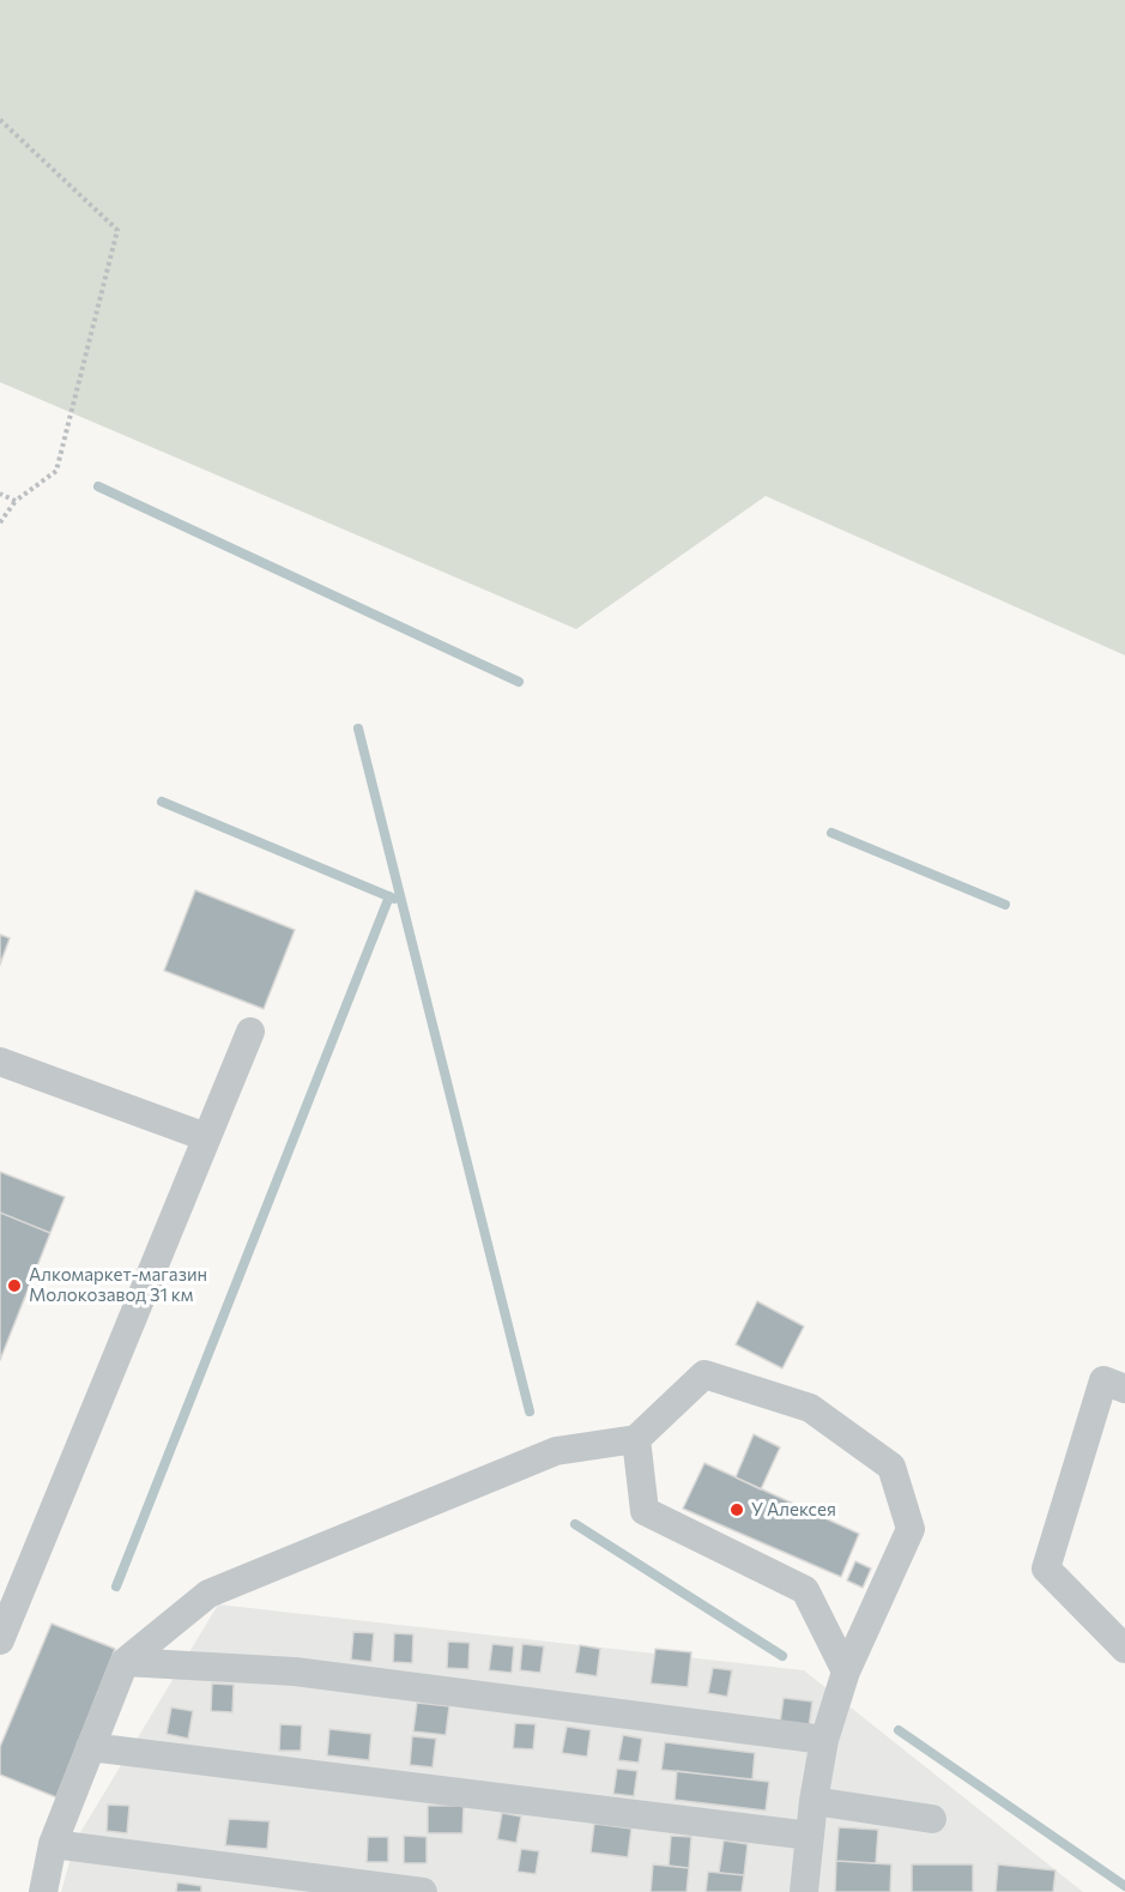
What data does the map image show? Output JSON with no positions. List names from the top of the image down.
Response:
{
  "places": ["Алкомаркет-магазин Молокозавод 31 км", "У Алексея"]
}
